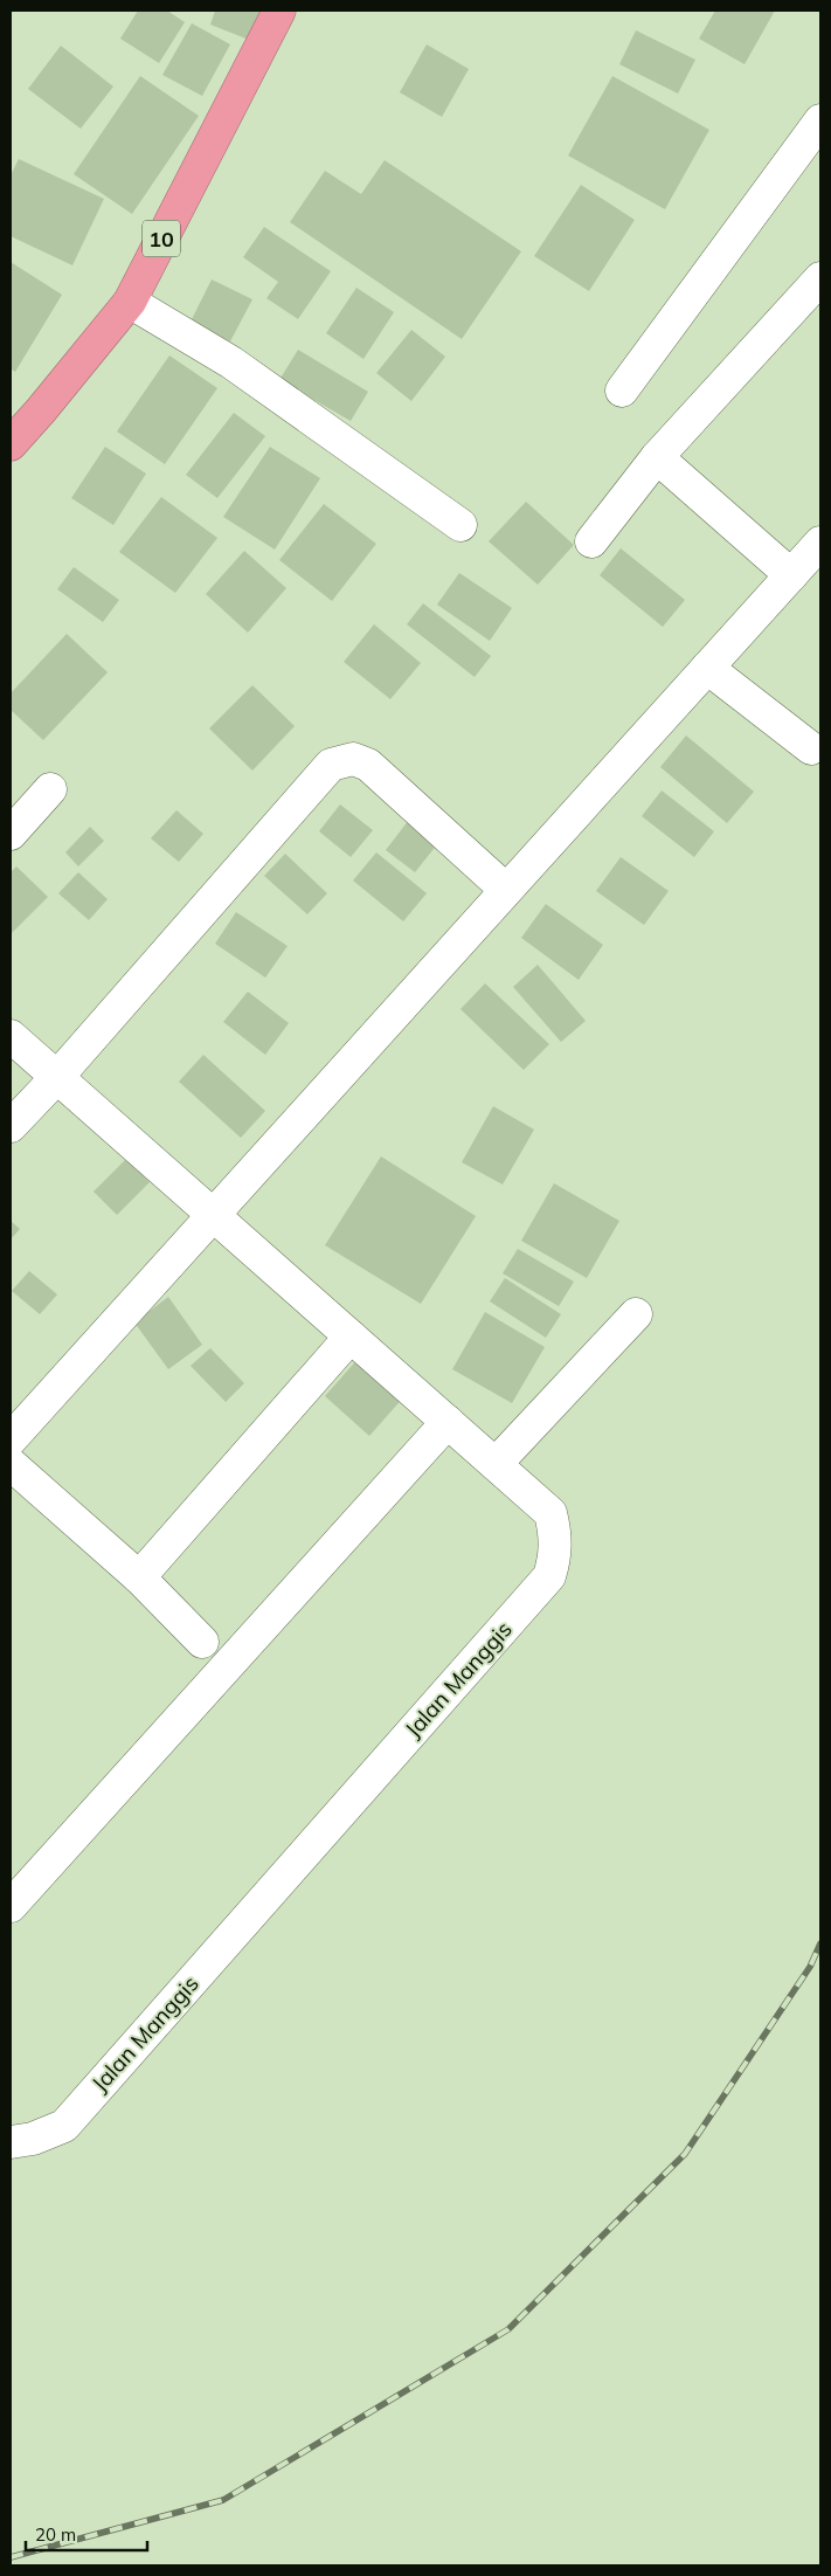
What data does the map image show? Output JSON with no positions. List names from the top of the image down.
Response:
{
  "streets": {
    "highway": ["10"],
    "street": ["Jalan Manggis"]
  },
  "scale_bar": "20 m"
}
